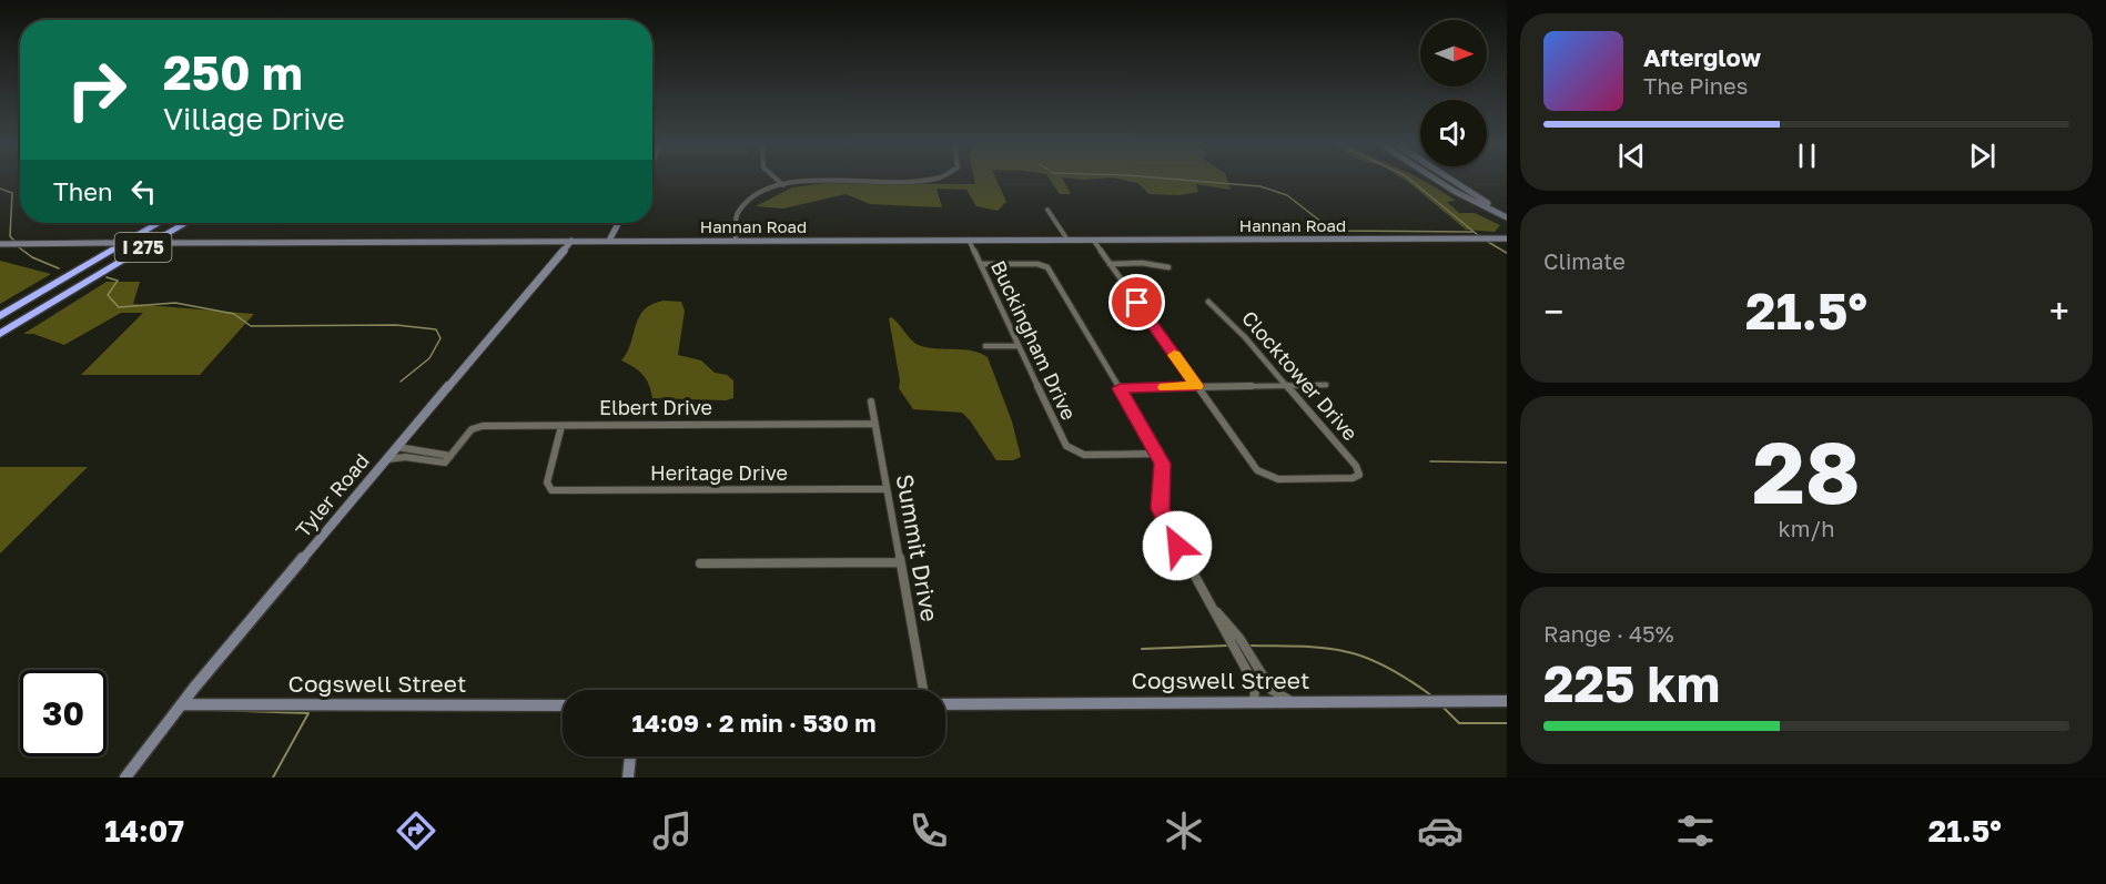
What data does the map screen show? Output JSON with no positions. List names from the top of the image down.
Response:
{
  "streets": {
    "highway": ["I 275"],
    "street": [
      "Hannan Road",
      "Buckingham Drive",
      "Clocktower Drive",
      "Elbert Drive",
      "Heritage Drive",
      "Tyler Road",
      "Summit Drive",
      "Cogswell Street"
    ]
  },
  "crossings": [
    ["Hannan Road", "Buckingham Drive"],
    ["Hannan Road", "Tyler Road"],
    ["Elbert Drive", "Heritage Drive"],
    ["Elbert Drive", "Summit Drive"],
    ["Heritage Drive", "Summit Drive"],
    ["Tyler Road", "Cogswell Street"]
  ],
  "north": "right",
  "page": {
    "turn": ["250 m", "Village Drive"],
    "song": ["Afterglow", "The Pines"],
    "then": "Then",
    "tile": [
      "Climate",
      ["28", "km/h"],
      ["Range · 45%", "225 km"]
    ],
    "heat": ["−", "21.5°", "+"],
    "limit": "30",
    "trip": "14:09 · 2 min · 530 m",
    "tabs": ["14:07", "21.5°"]
  }
}
